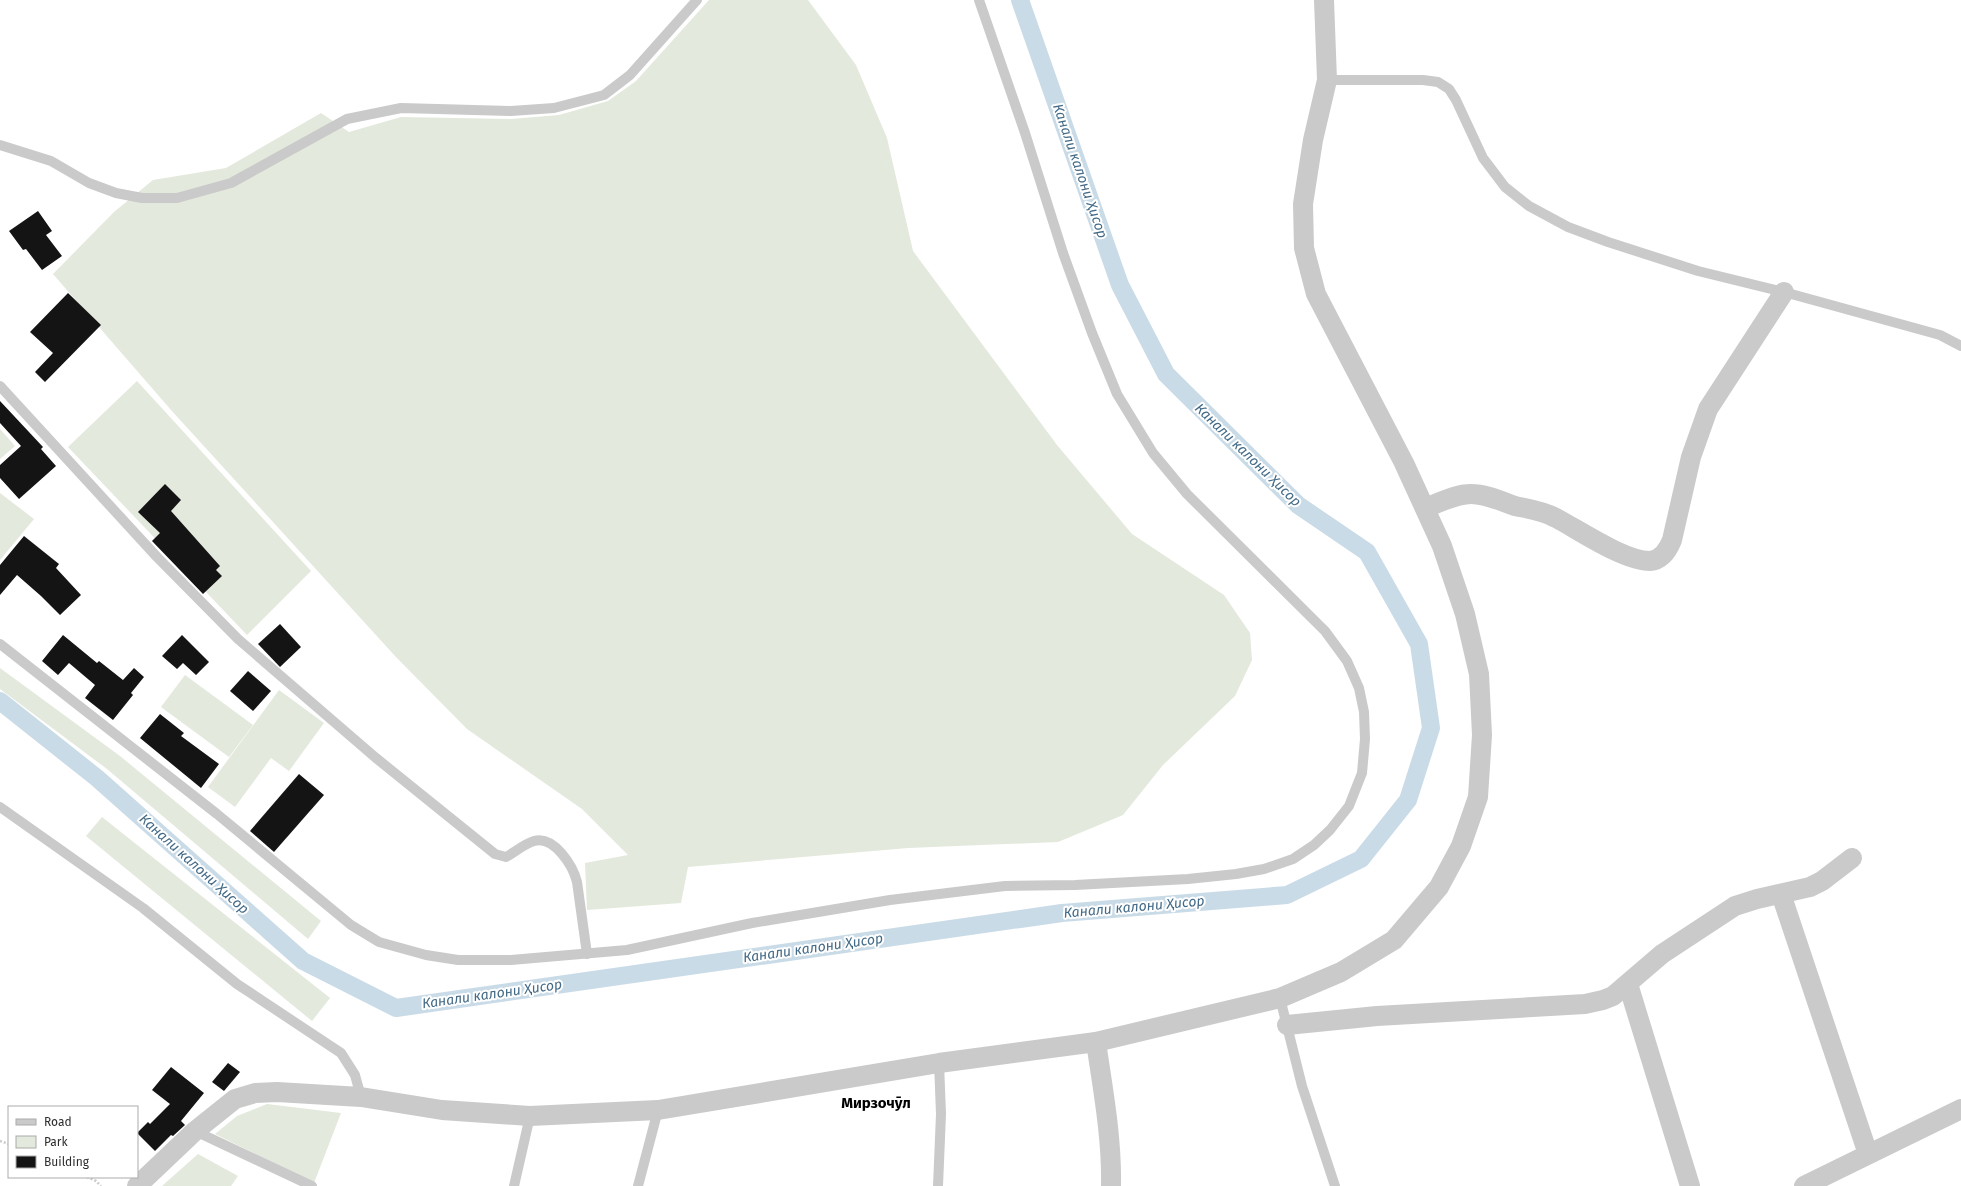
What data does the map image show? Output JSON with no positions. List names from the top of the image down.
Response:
{
  "districts": ["Мирзочӯл"],
  "water": ["Канали калони Ҳисор"],
  "legend": ["Road", "Park", "Building"]
}
